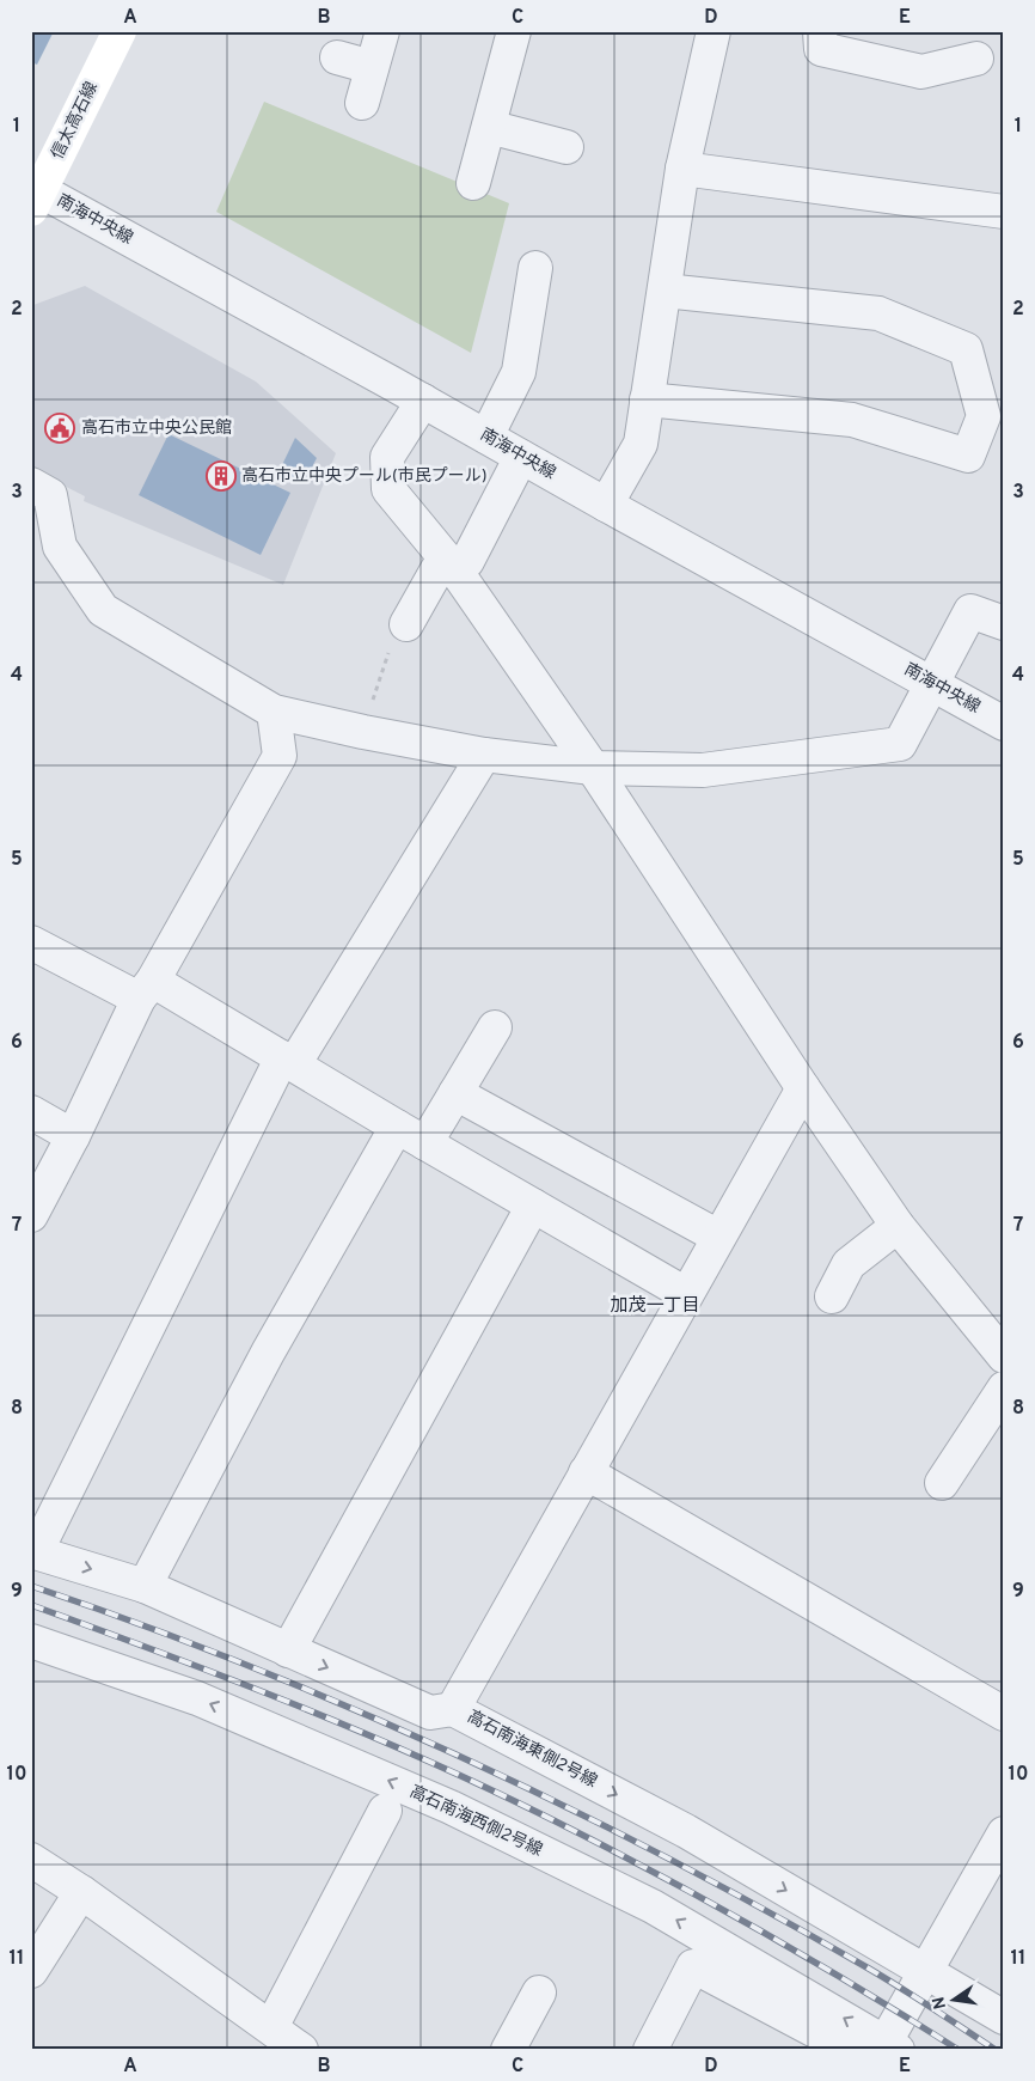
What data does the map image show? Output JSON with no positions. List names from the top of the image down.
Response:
{
  "streets": {
    "main road": ["信太高石線"],
    "street": ["南海中央線", "高石南海東側2号線", "高石南海西側2号線"]
  },
  "crossings": [
    ["信太高石線", "南海中央線"]
  ],
  "districts": ["加茂一丁目"],
  "places": {
    "public building": ["高石市立中央公民館"],
    "building": ["高石市立中央プール(市民プール)"]
  },
  "north": "left",
  "grid": {
    "columns": [
      "A",
      "B",
      "C",
      "D",
      "E"
    ],
    "rows": [
      "1",
      "2",
      "3",
      "4",
      "5",
      "6",
      "7",
      "8",
      "9",
      "10",
      "11"
    ]
  }
}
